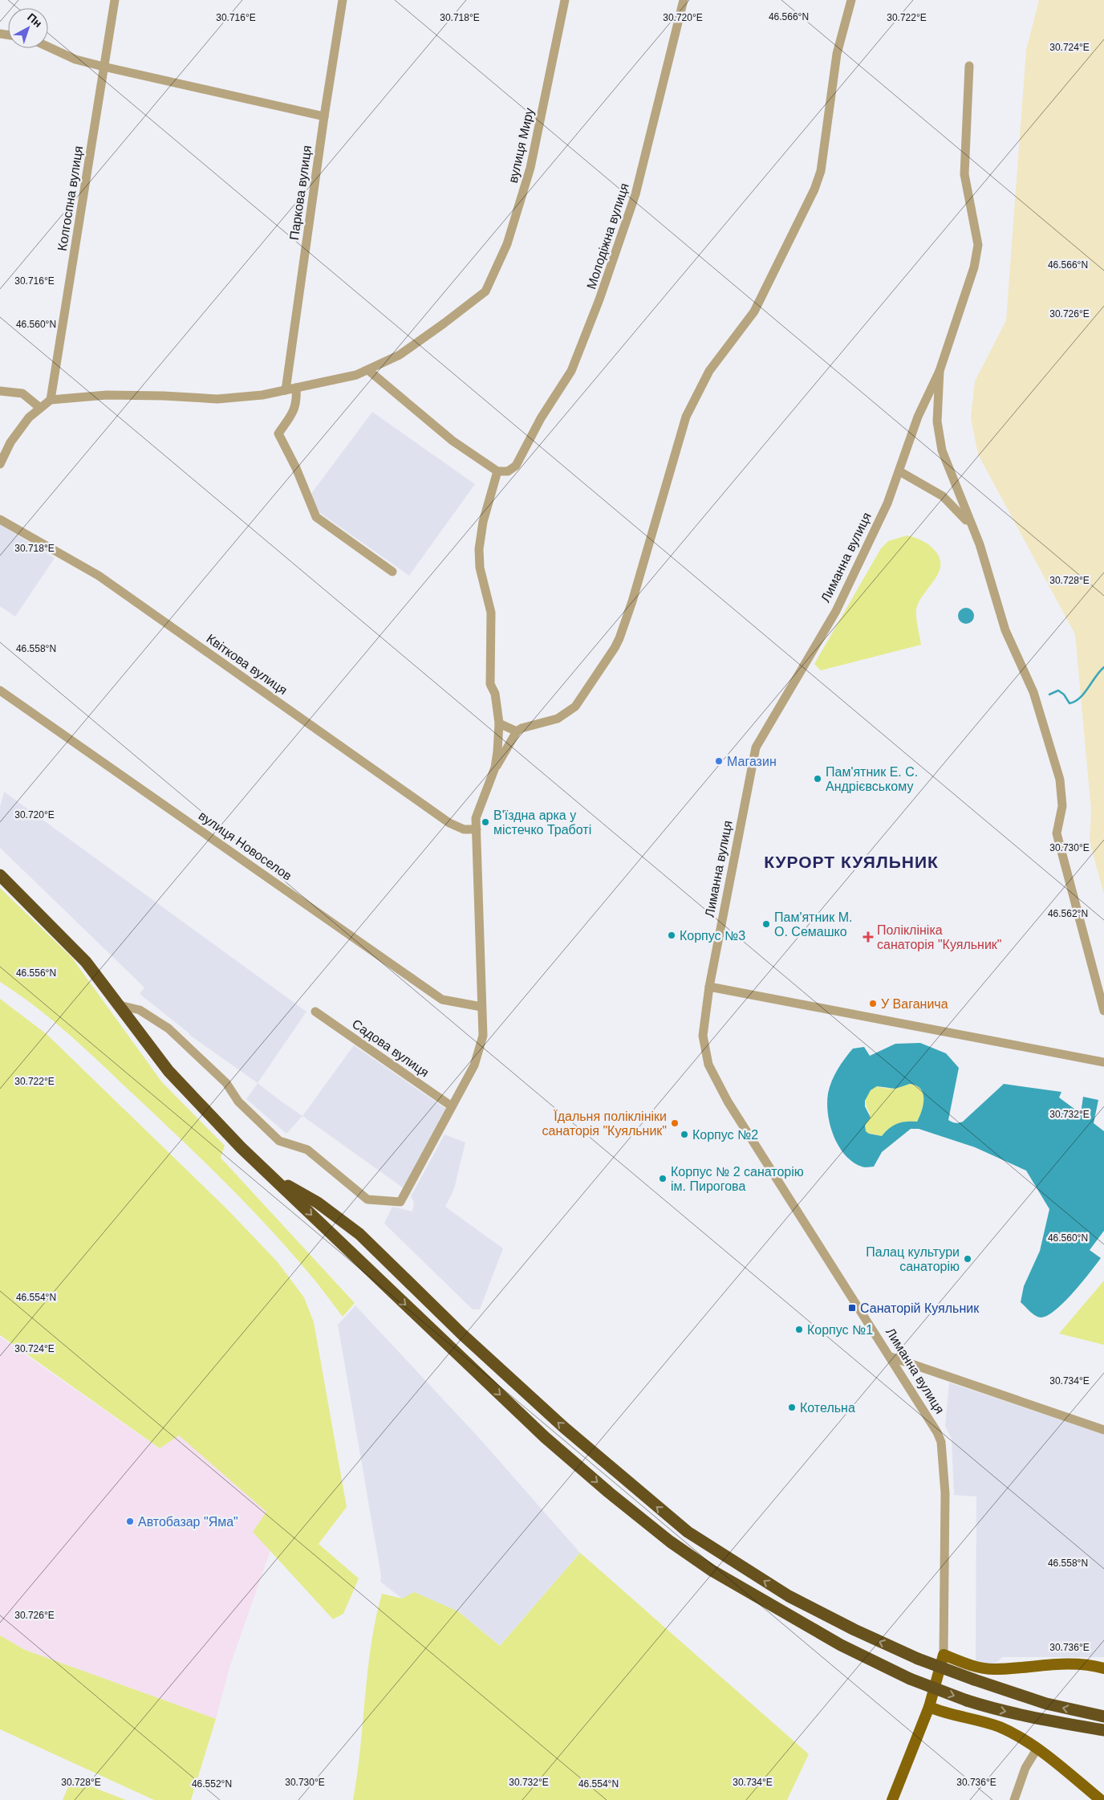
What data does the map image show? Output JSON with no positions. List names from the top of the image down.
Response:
{
  "streets": {
    "main road": ["Лиманна вулиця"],
    "street": [
      "вулиця Миру",
      "Паркова вулиця",
      "Колгоспна вулиця",
      "Молодіжна вулиця",
      "Квіткова вулиця",
      "вулиця Новоселов",
      "Садова вулиця"
    ]
  },
  "districts": ["КУРОРТ КУЯЛЬНИК"],
  "places": {
    "other": [
      "Магазин",
      "Пам'ятник Е. С. Андрієвському",
      "В'їздна арка у містечко Тработі",
      "Пам'ятник М. О. Семашко",
      "Корпус №3",
      "У Ваганича",
      "Їдальня поліклініки санаторія \"Куяльник\"",
      "Корпус №2",
      "Корпус № 2 санаторію ім. Пирогова",
      "Палац культури санаторію",
      "Корпус №1",
      "Котельна",
      "Автобазар \"Яма\""
    ],
    "health": ["Поліклініка санаторія \"Куяльник\""],
    "transit": ["Санаторій Куяльник"]
  },
  "north": "top right",
  "coordinates": [
    "46.566°N",
    "30.716°E",
    "30.718°E",
    "30.720°E",
    "30.722°E",
    "30.724°E",
    "30.726°E",
    "46.560°N",
    "30.728°E",
    "46.558°N",
    "30.730°E",
    "46.562°N",
    "46.556°N",
    "30.732°E",
    "46.554°N",
    "30.734°E",
    "30.736°E",
    "46.552°N"
  ]
}
